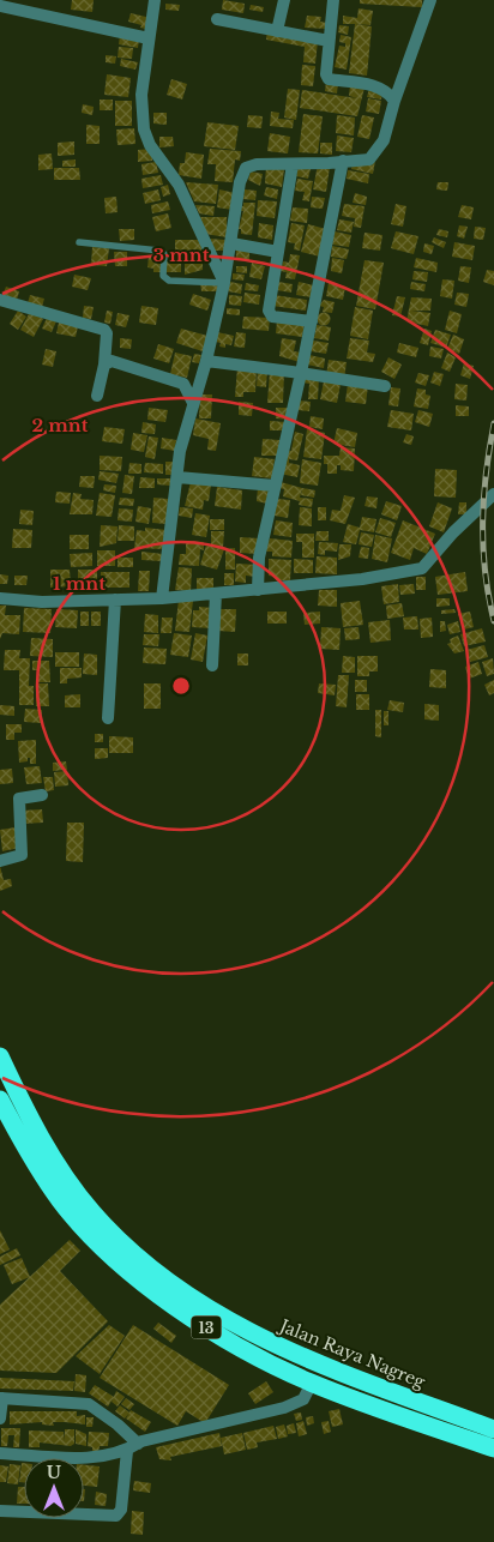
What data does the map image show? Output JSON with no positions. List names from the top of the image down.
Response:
{
  "streets": {
    "highway": ["13", "Jalan Raya Nagreg"]
  },
  "north": "top",
  "rings": ["3 mnt", "2 mnt", "1 mnt"]
}
